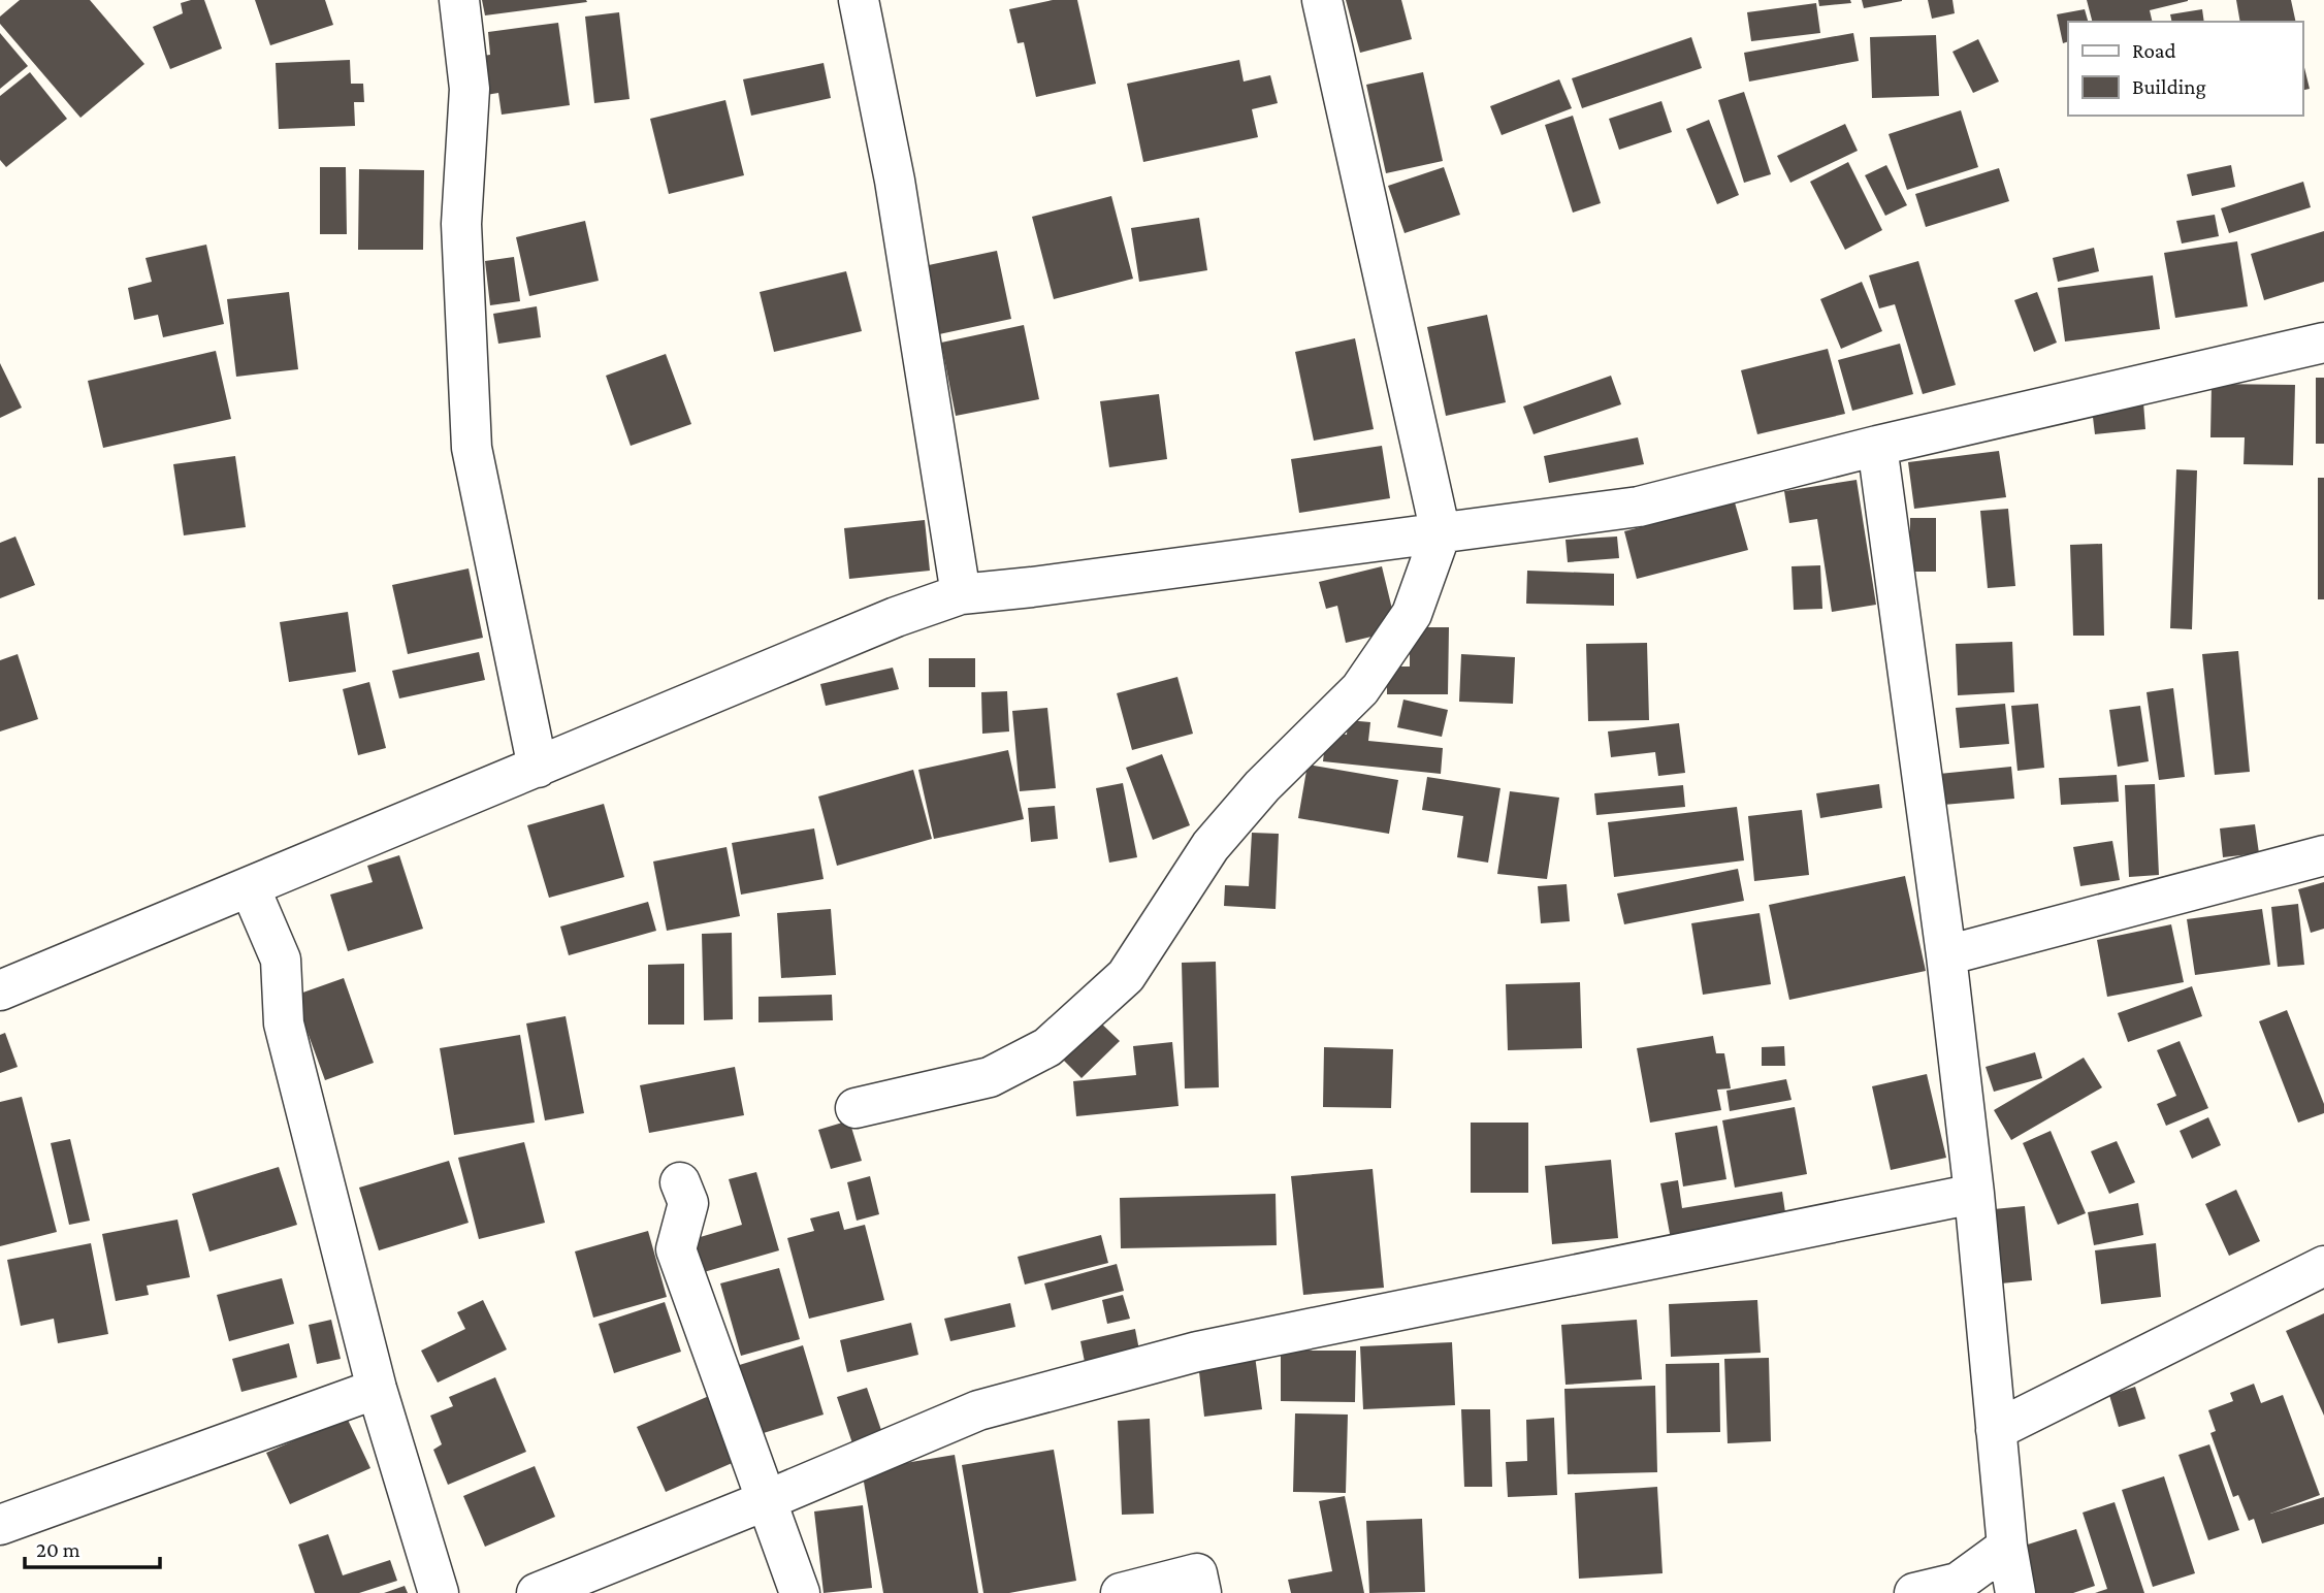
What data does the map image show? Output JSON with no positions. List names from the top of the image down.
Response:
{
  "legend": ["Road", "Building"],
  "scale_bar": "20 m"
}
